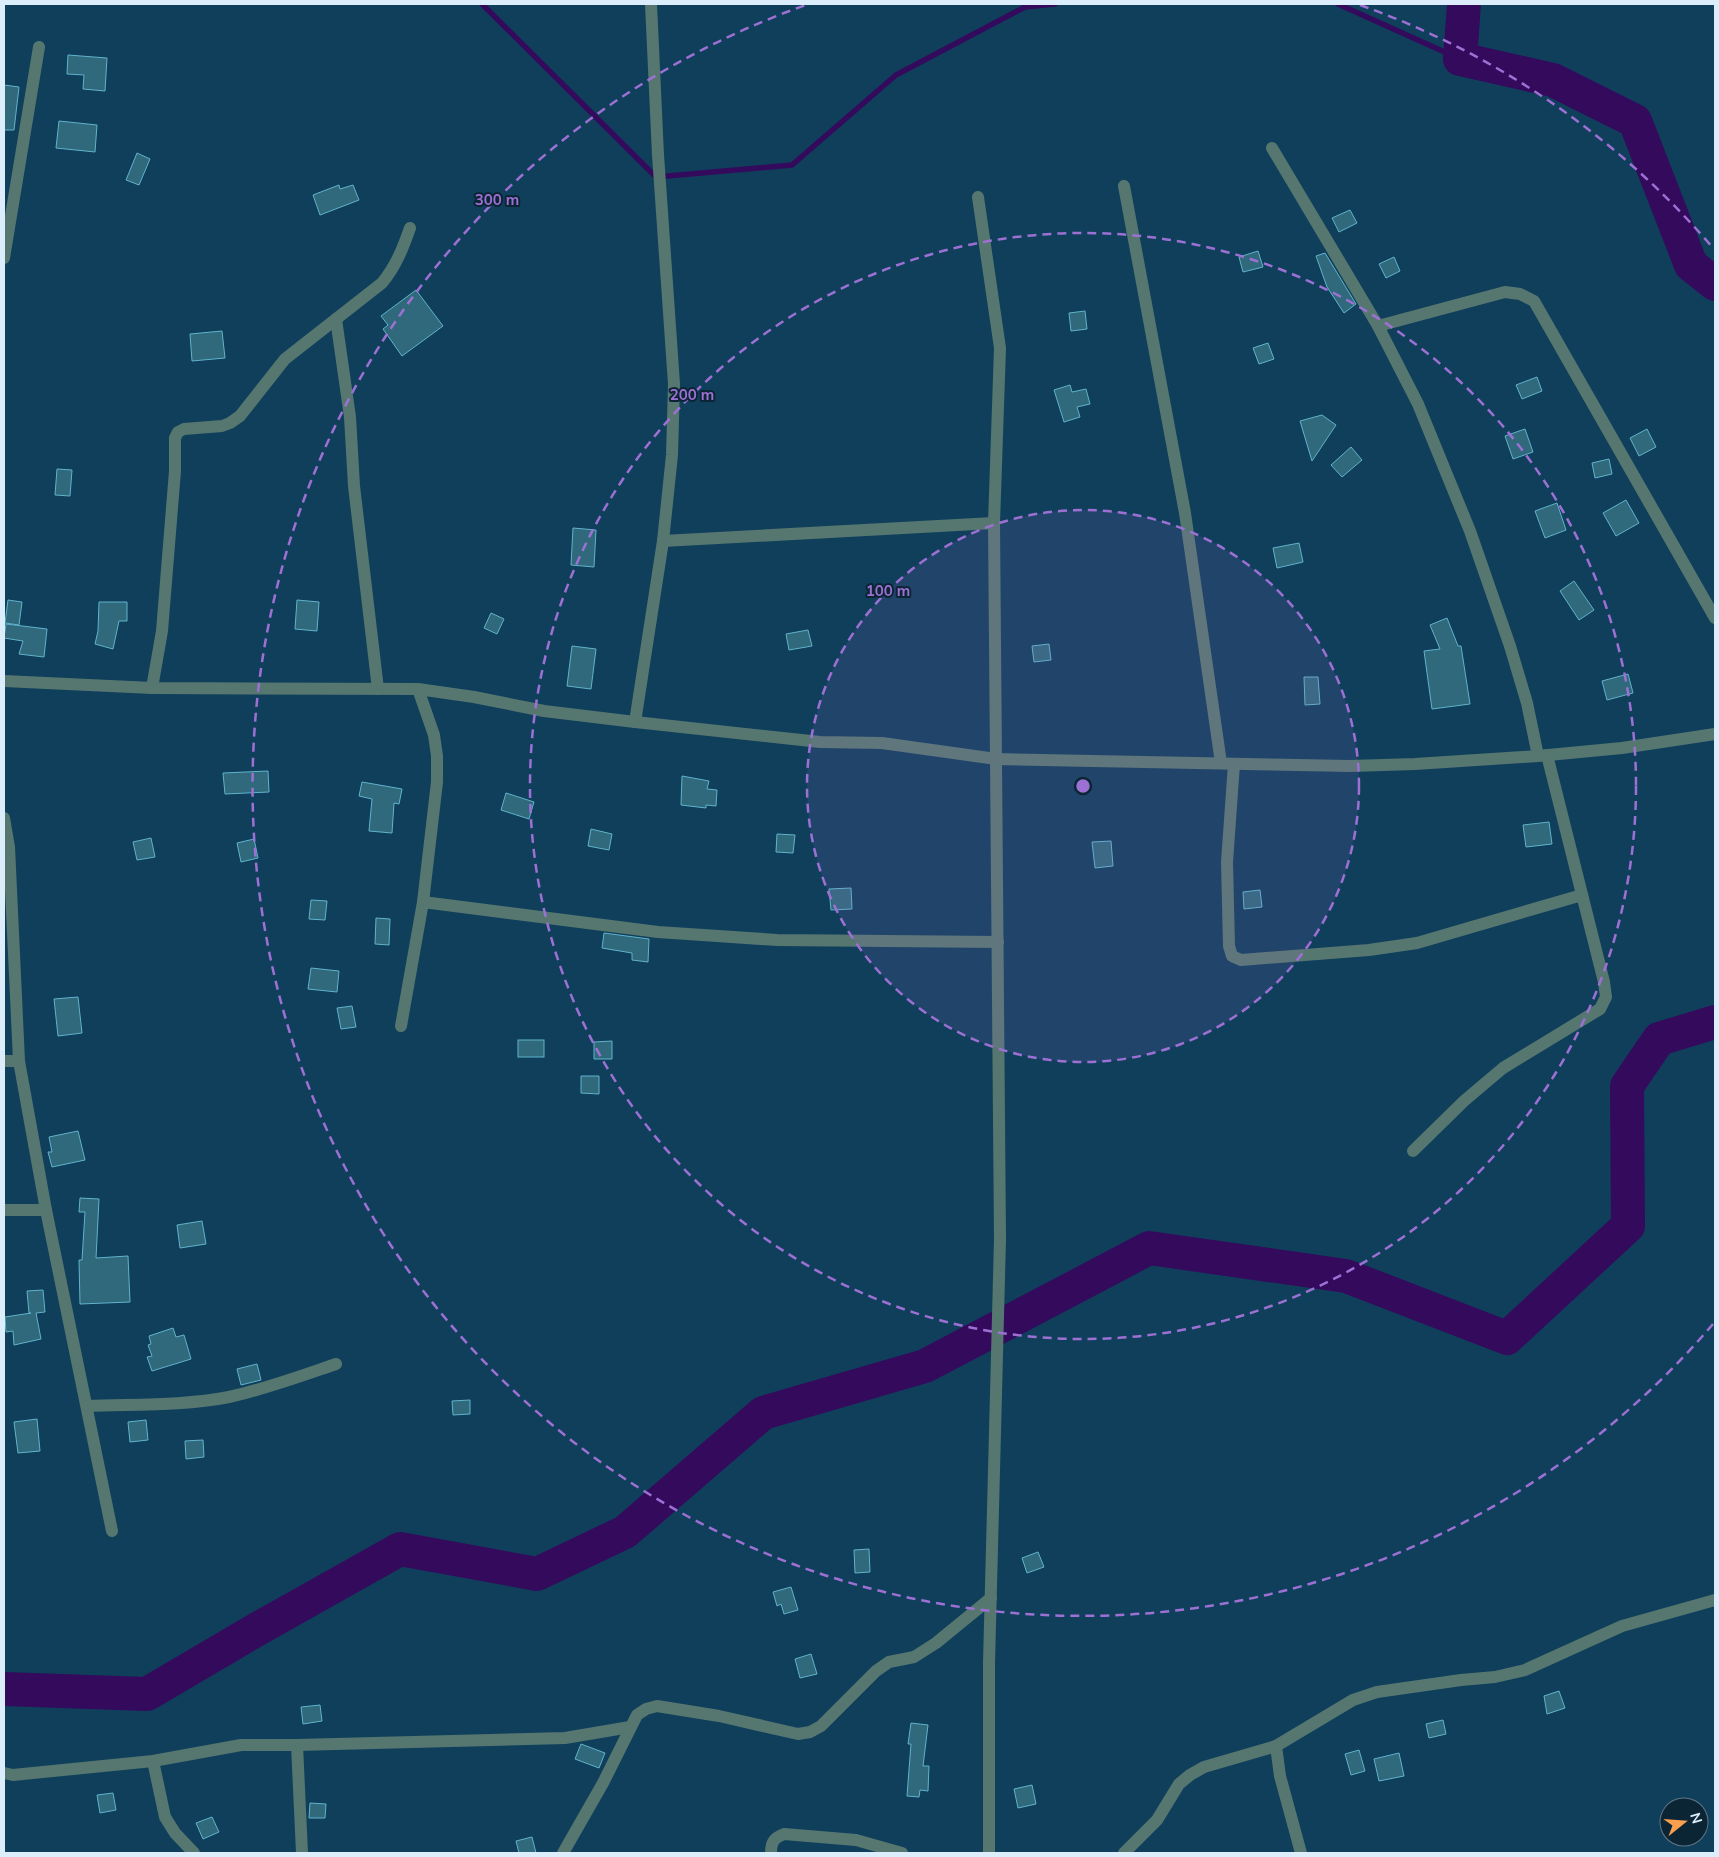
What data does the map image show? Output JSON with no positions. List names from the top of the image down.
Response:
{
  "north": "right",
  "rings": ["300 m", "200 m", "100 m"]
}
